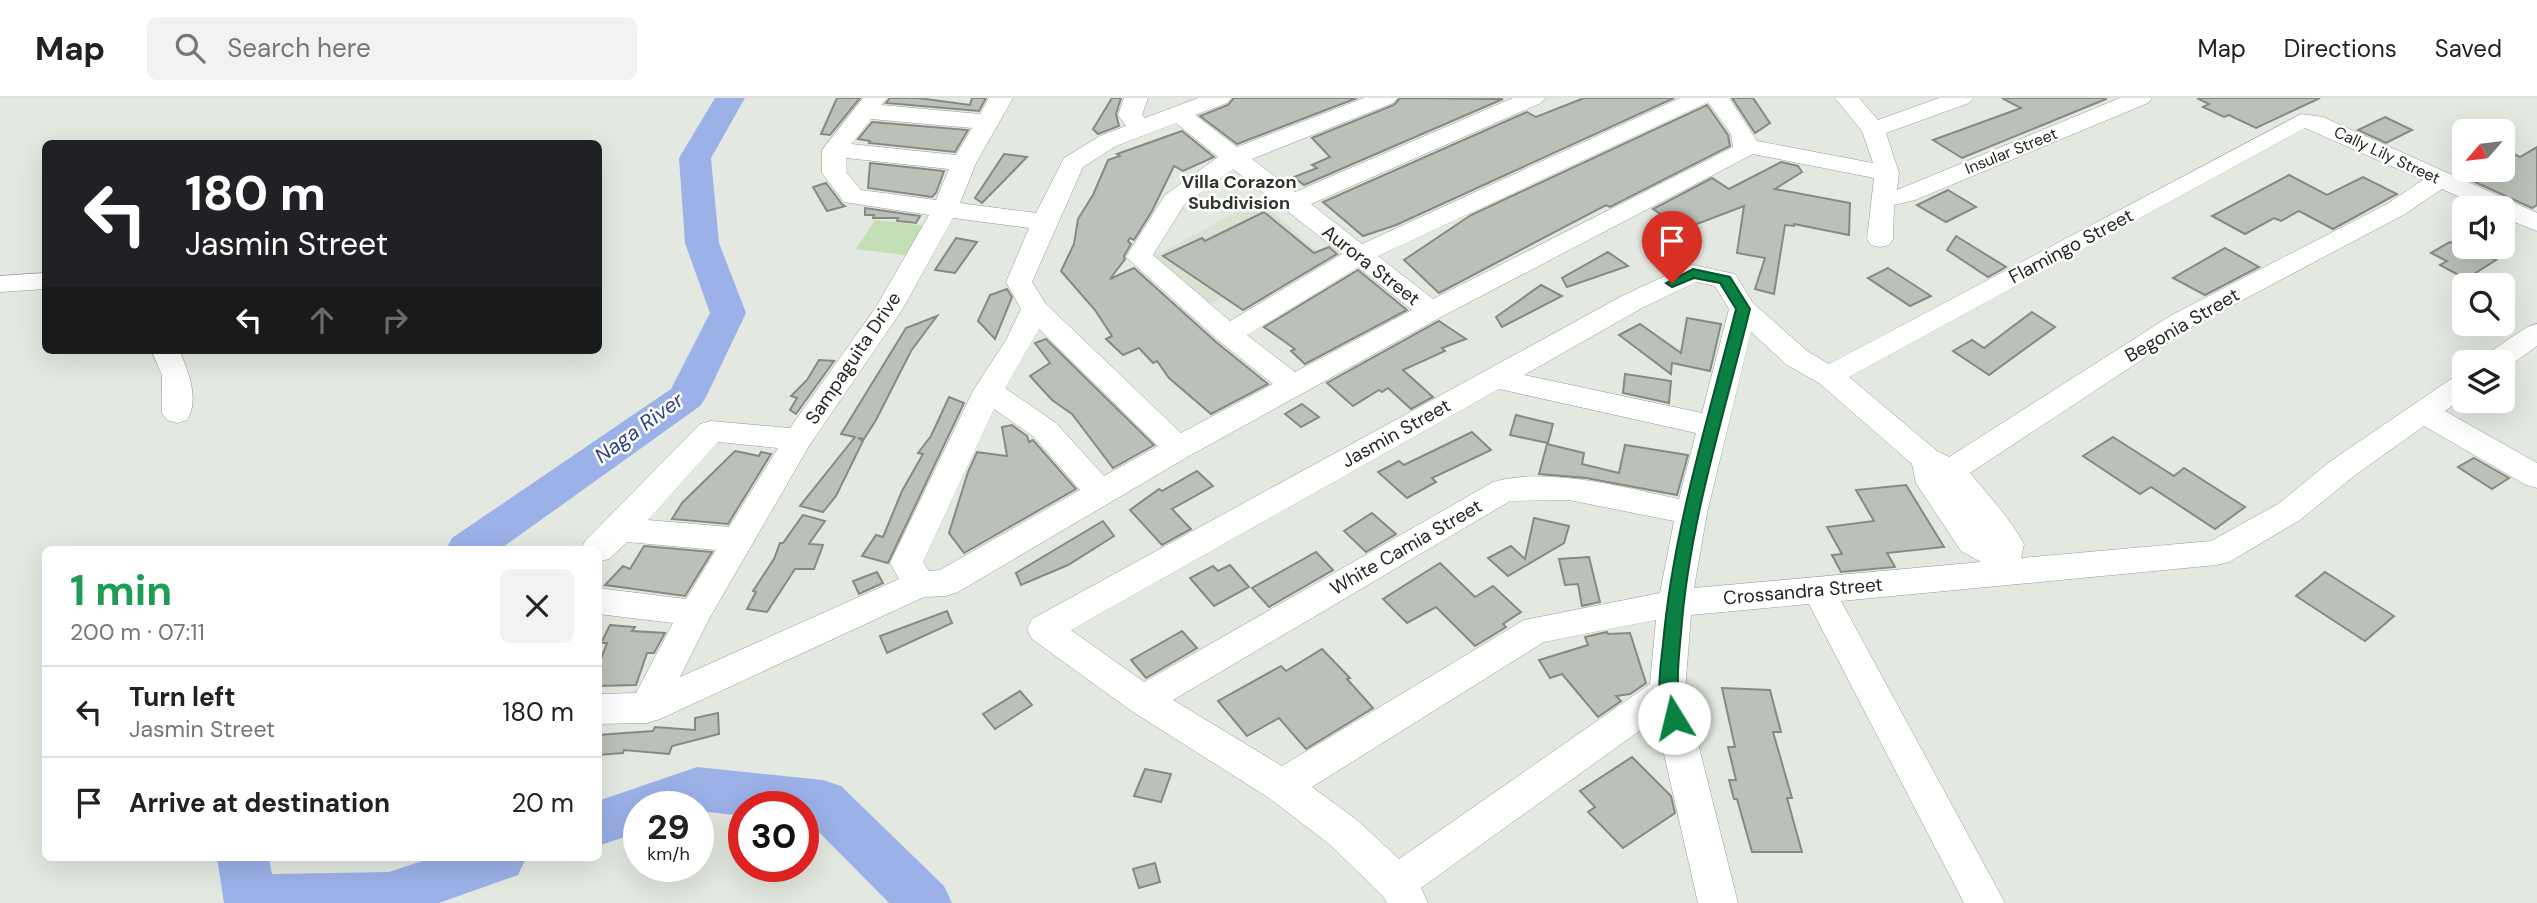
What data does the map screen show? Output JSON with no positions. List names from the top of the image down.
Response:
{
  "streets": {
    "street": [
      "Insular Street",
      "Cally Lily Street",
      "Flamingo Street",
      "Aurora Street",
      "Begonia Street",
      "Sampaguita Drive",
      "Jasmin Street",
      "White Camia Street",
      "Crossandra Street"
    ]
  },
  "crossings": [
    ["Cally Lily Street", "Flamingo Street"],
    ["Cally Lily Street", "Begonia Street"],
    ["Flamingo Street", "Jasmin Street"],
    ["Begonia Street", "Jasmin Street"],
    ["Jasmin Street", "White Camia Street"],
    ["Jasmin Street", "Crossandra Street"]
  ],
  "districts": ["Villa Corazon Subdivision"],
  "water": ["Naga River"],
  "north": "bottom left",
  "page": {
    "header": "Map",
    "search": "Search here",
    "nav": ["Map", "Directions", "Saved"],
    "turn": ["180 m", "Jasmin Street"],
    "heading": ["1 min", "200 m · 07:11"],
    "list": [
      {
        "name": "Turn left",
        "note": "Jasmin Street",
        "value": "180 m"
      },
      {
        "name": "Arrive at destination",
        "value": "20 m"
      }
    ],
    "speed": "29 km/h",
    "limit": "30"
  }
}
